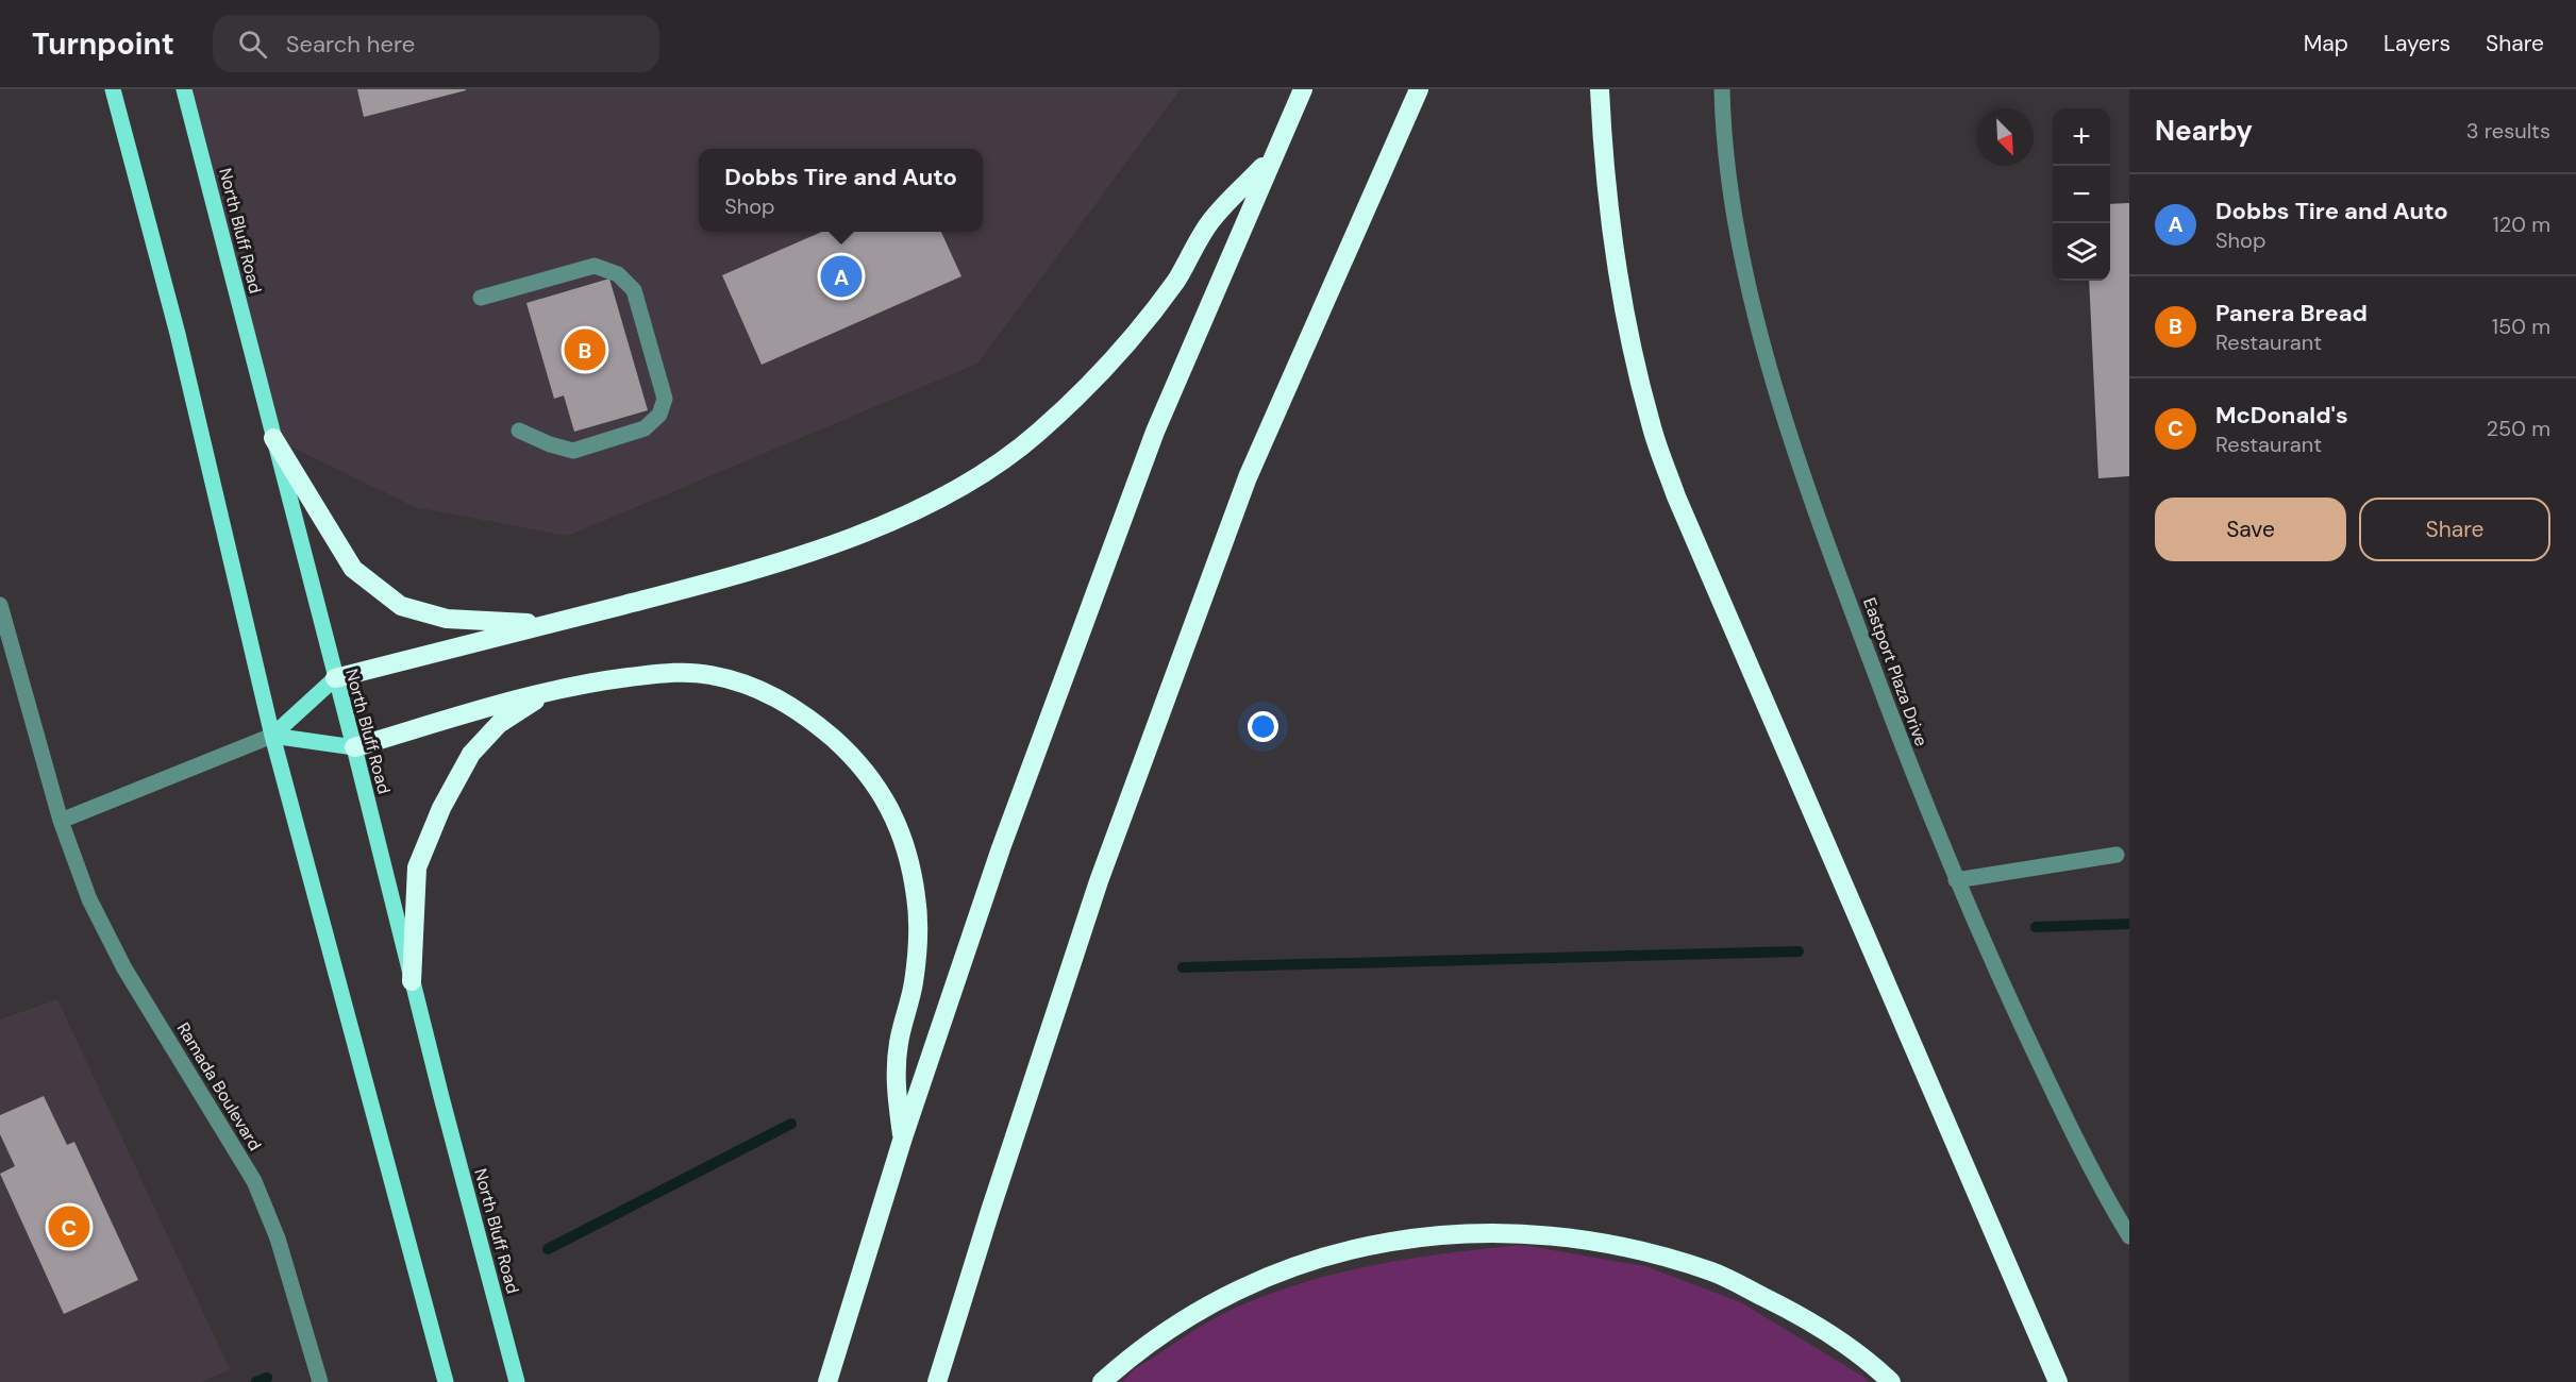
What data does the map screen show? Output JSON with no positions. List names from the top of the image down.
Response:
{
  "streets": {
    "main road": ["North Bluff Road"],
    "street": ["Eastport Plaza Drive", "Ramada Boulevard"]
  },
  "north": "bottom right",
  "page": {
    "header": "Turnpoint",
    "search": "Search here",
    "nav": ["Map", "Layers", "Share"],
    "heading": ["Nearby", "3 results"],
    "map_buttons": ["+", "−"],
    "popup": ["Dobbs Tire and Auto", "Shop"],
    "list": [
      {
        "mark": "A",
        "name": "Dobbs Tire and Auto",
        "note": "Shop",
        "value": "120 m"
      },
      {
        "mark": "B",
        "name": "Panera Bread",
        "note": "Restaurant",
        "value": "150 m"
      },
      {
        "mark": "C",
        "name": "McDonald's",
        "note": "Restaurant",
        "value": "250 m"
      }
    ],
    "pins": ["A", "B", "C"],
    "buttons": ["Save", "Share"]
  }
}
